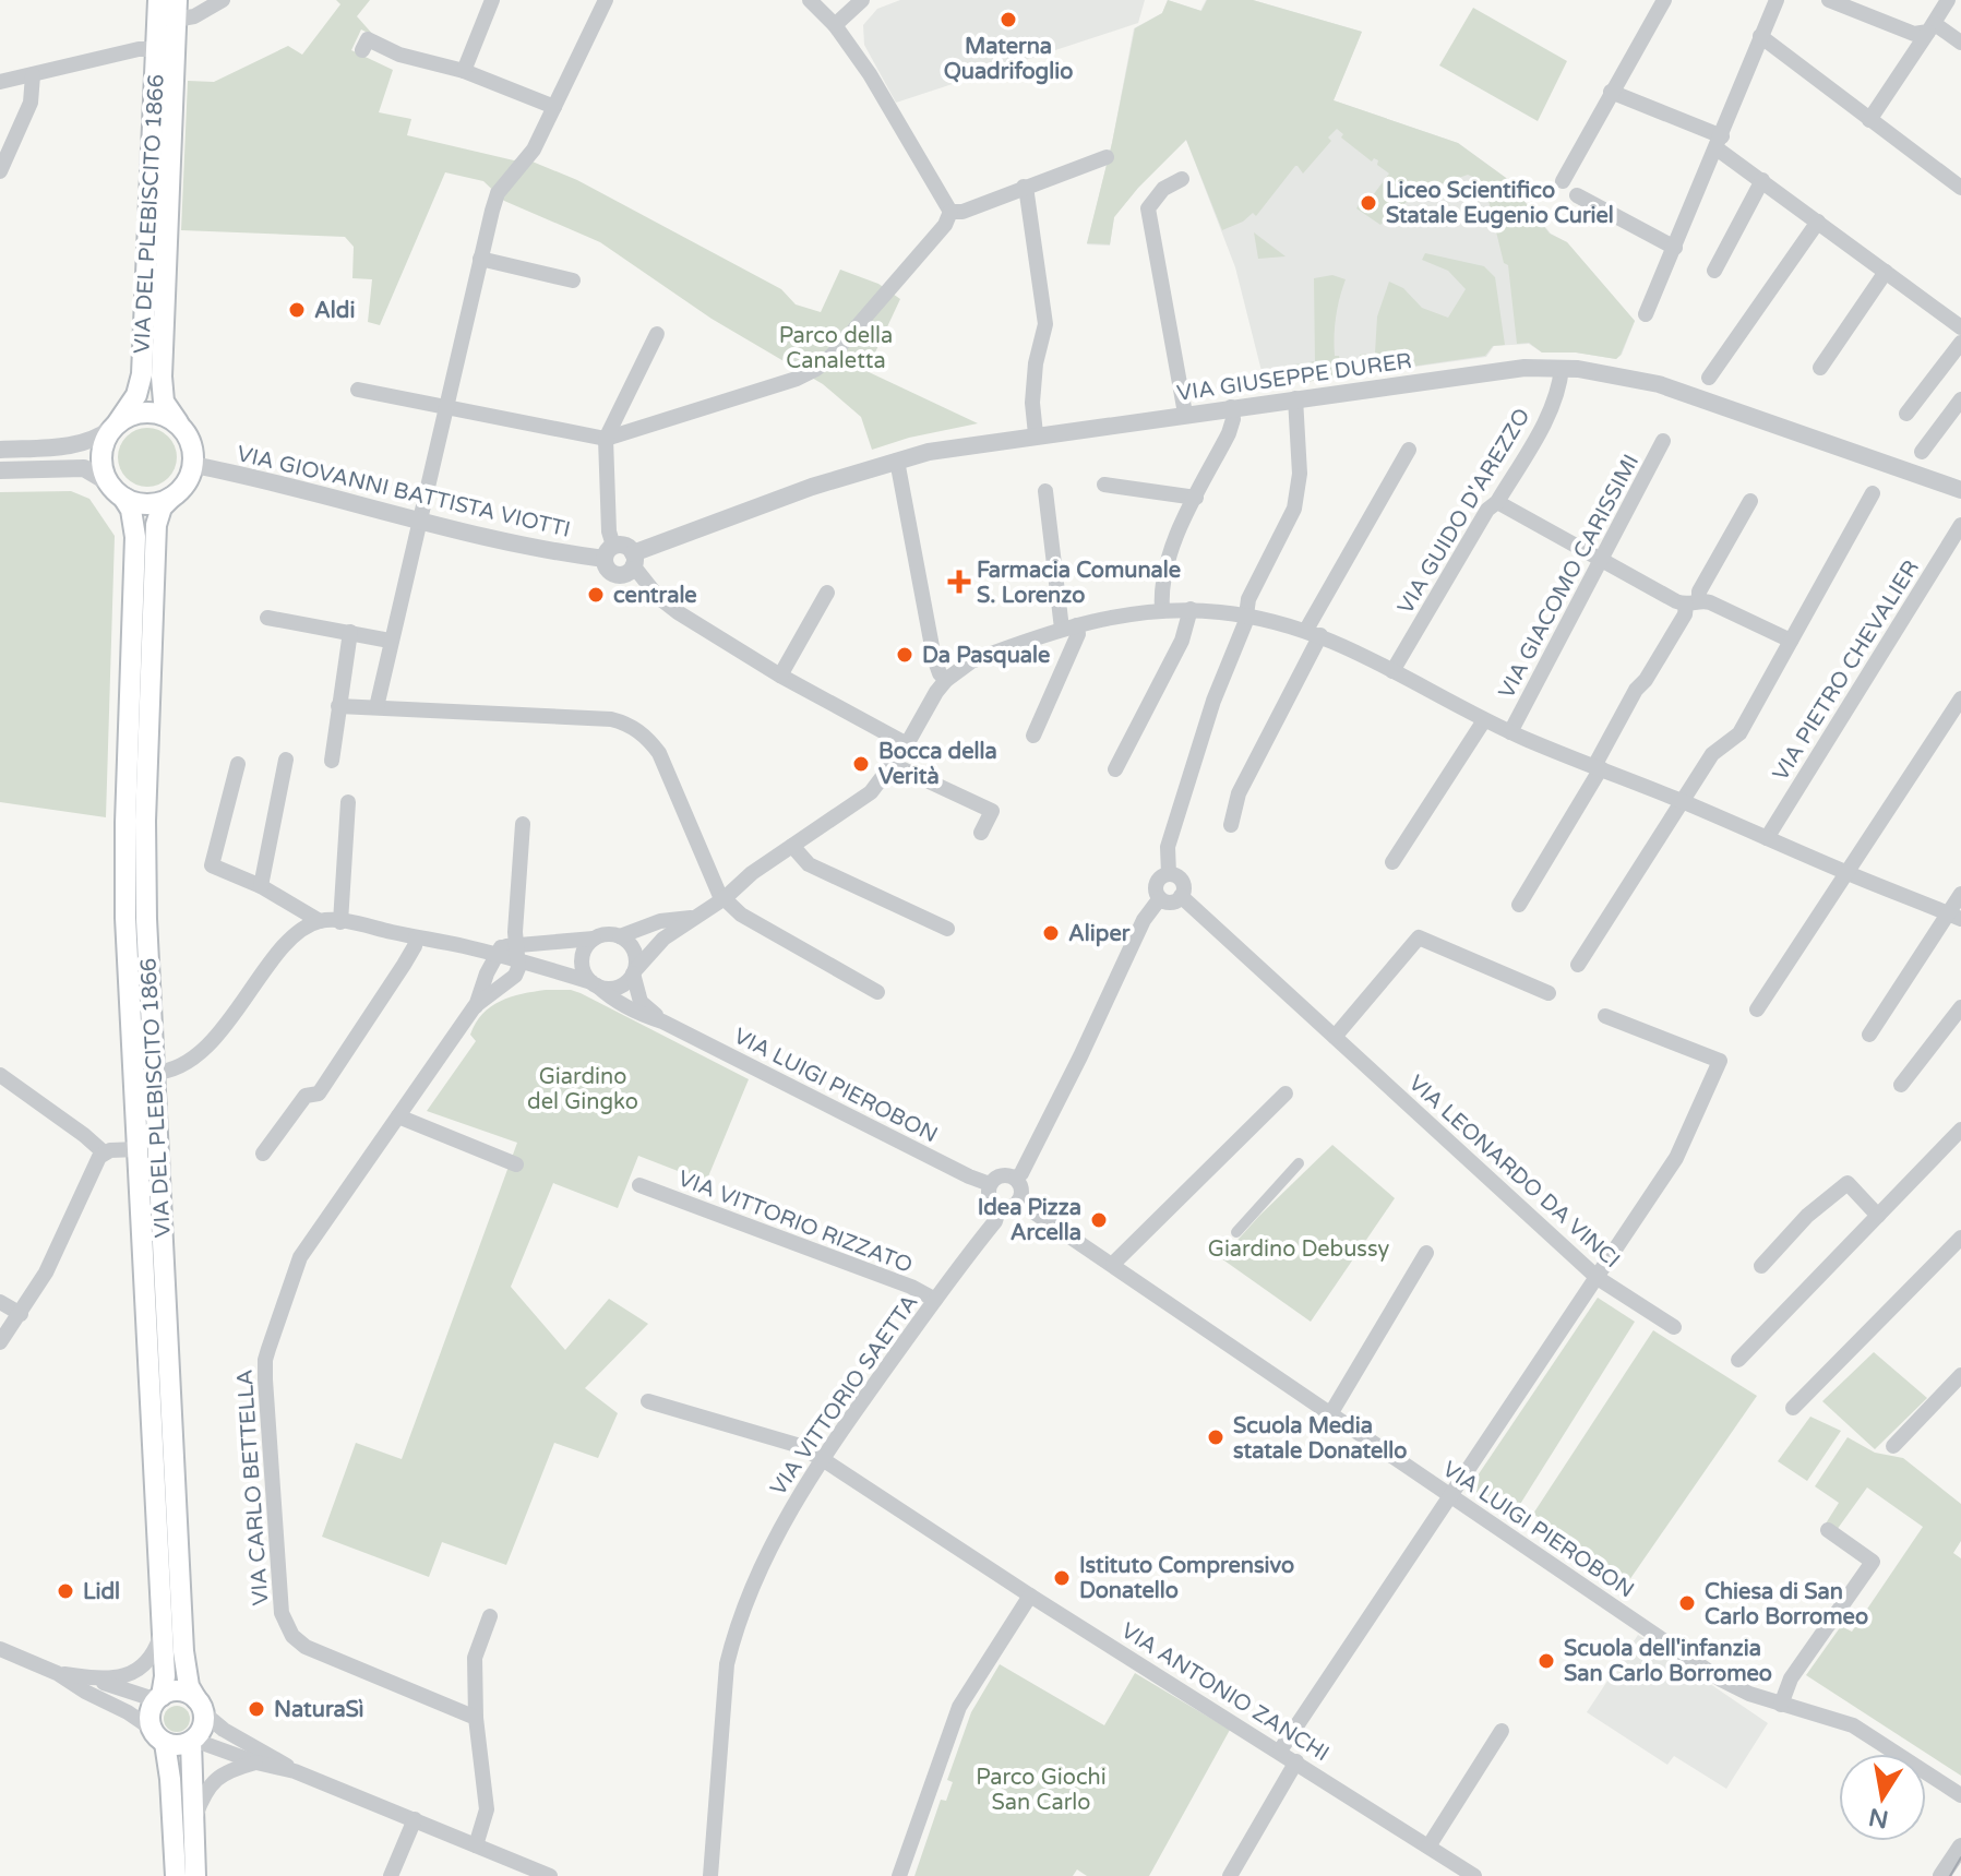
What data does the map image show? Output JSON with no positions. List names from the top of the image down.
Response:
{
  "streets": {
    "main road": ["VIA DEL PLEBISCITO 1866"],
    "street": [
      "VIA GIUSEPPE DURER",
      "VIA GIOVANNI BATTISTA VIOTTI",
      "VIA GUIDO D'AREZZO",
      "VIA GIACOMO CARISSIMI",
      "VIA PIETRO CHEVALIER",
      "VIA LUIGI PIEROBON",
      "VIA LEONARDO DA VINCI",
      "VIA VITTORIO RIZZATO",
      "VIA VITTORIO SAETTA",
      "VIA CARLO BETTELLA",
      "VIA ANTONIO ZANCHI"
    ]
  },
  "crossings": [
    ["VIA DEL PLEBISCITO 1866", "VIA GIOVANNI BATTISTA VIOTTI"],
    ["VIA GIUSEPPE DURER", "VIA GIOVANNI BATTISTA VIOTTI"],
    ["VIA GIUSEPPE DURER", "VIA GUIDO D'AREZZO"],
    ["VIA LUIGI PIEROBON", "VIA VITTORIO SAETTA"],
    ["VIA LUIGI PIEROBON", "VIA CARLO BETTELLA"],
    ["VIA VITTORIO RIZZATO", "VIA VITTORIO SAETTA"],
    ["VIA VITTORIO SAETTA", "VIA ANTONIO ZANCHI"]
  ],
  "parks": [
    "Parco della Canaletta",
    "Giardino del Gingko",
    "Giardino Debussy",
    "Parco Giochi San Carlo"
  ],
  "places": {
    "other": [
      "Materna Quadrifoglio",
      "Liceo Scientifico Statale Eugenio Curiel",
      "Aldi",
      "centrale",
      "Da Pasquale",
      "Bocca della Verità",
      "Aliper",
      "Idea Pizza Arcella",
      "Scuola Media statale Donatello",
      "Istituto Comprensivo Donatello",
      "Lidl",
      "Chiesa di San Carlo Borromeo",
      "Scuola dell'infanzia San Carlo Borromeo",
      "NaturaSì"
    ],
    "health": ["Farmacia Comunale S. Lorenzo"]
  },
  "north": "bottom"
}
